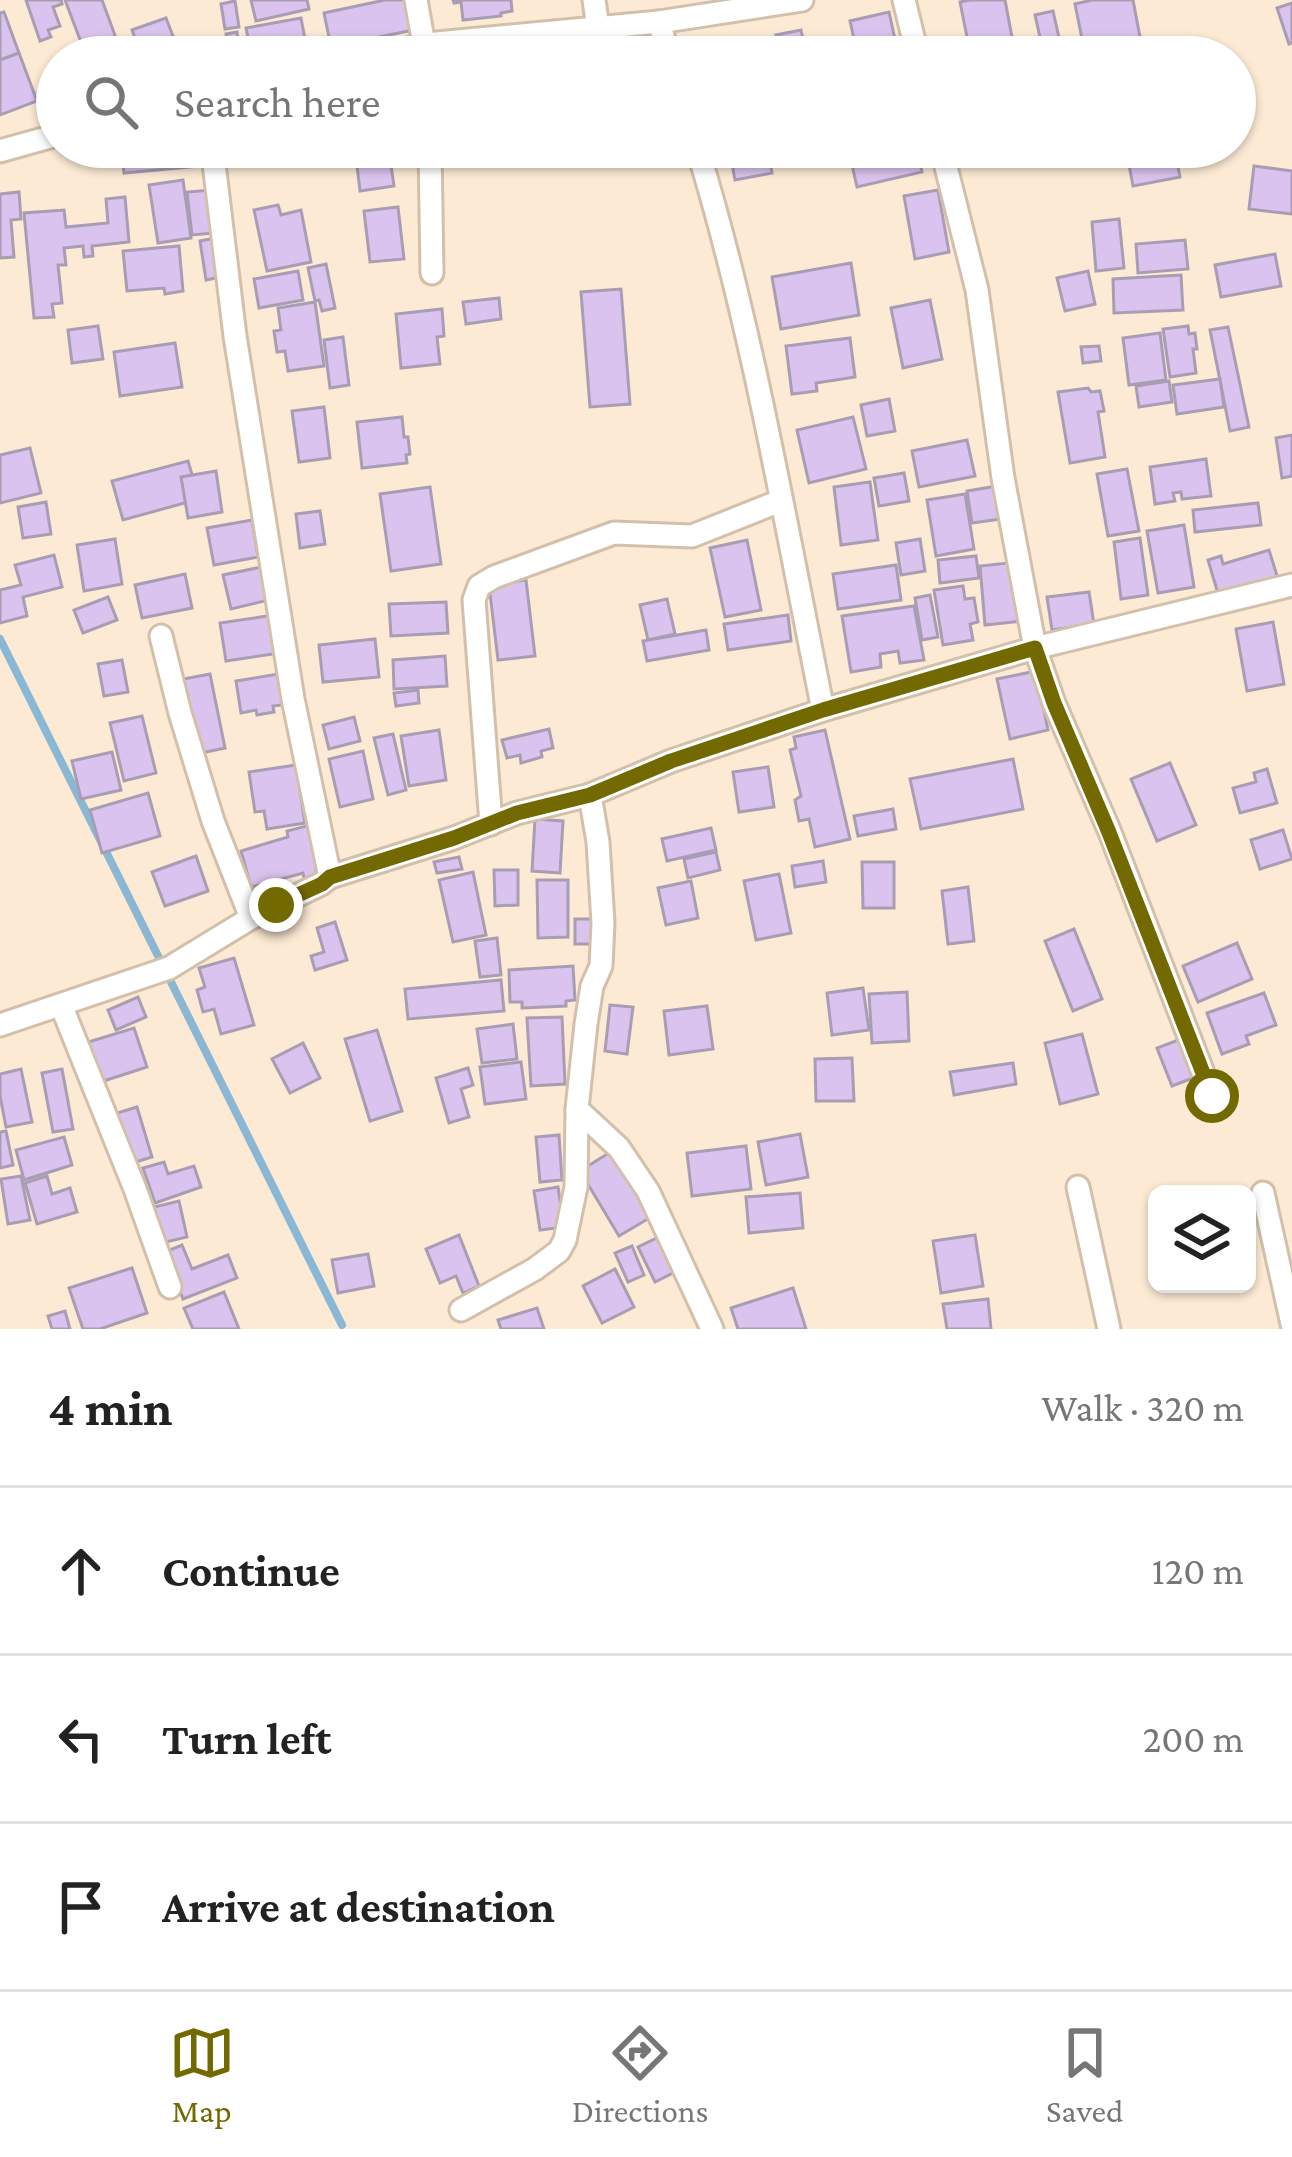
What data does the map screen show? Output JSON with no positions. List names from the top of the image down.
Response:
{
  "page": {
    "search": "Search here",
    "heading": ["4 min", "Walk · 320 m"],
    "list": [
      ["Continue", "120 m"],
      ["Turn left", "200 m"],
      "Arrive at destination"
    ],
    "nav": ["Map", "Directions", "Saved"]
  }
}
